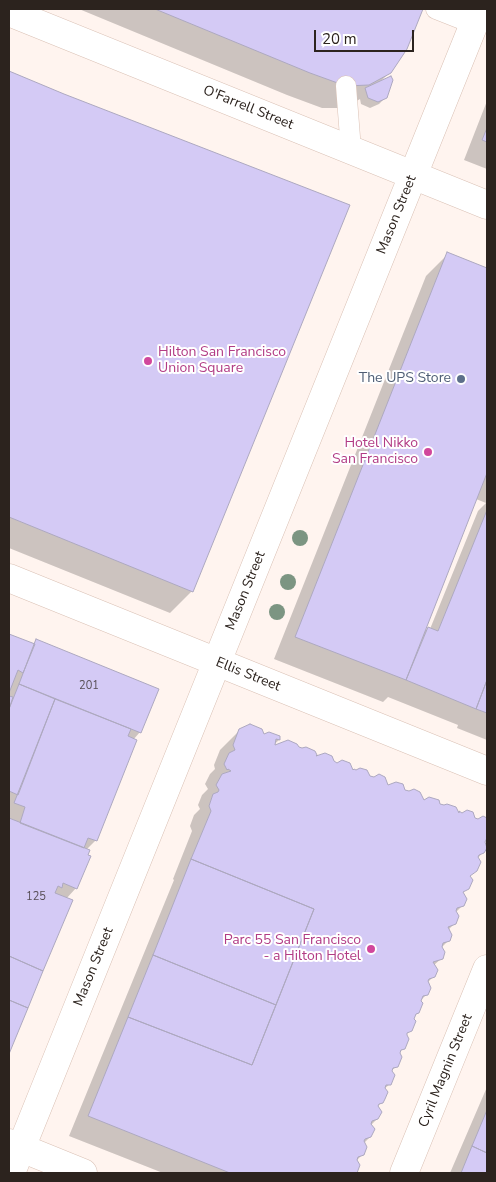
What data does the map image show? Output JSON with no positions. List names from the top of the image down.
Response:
{
  "streets": {
    "street": [
      "O'Farrell Street",
      "Mason Street",
      "Ellis Street",
      "Cyril Magnin Street"
    ]
  },
  "crossings": [
    ["O'Farrell Street", "Mason Street"],
    ["Mason Street", "Ellis Street"]
  ],
  "places": [
    "Hilton San Francisco Union Square",
    "The UPS Store",
    "Hotel Nikko San Francisco",
    "Parc 55 San Francisco - a Hilton Hotel"
  ],
  "house_numbers": ["201", "125"],
  "scale_bar": "20 m"
}
